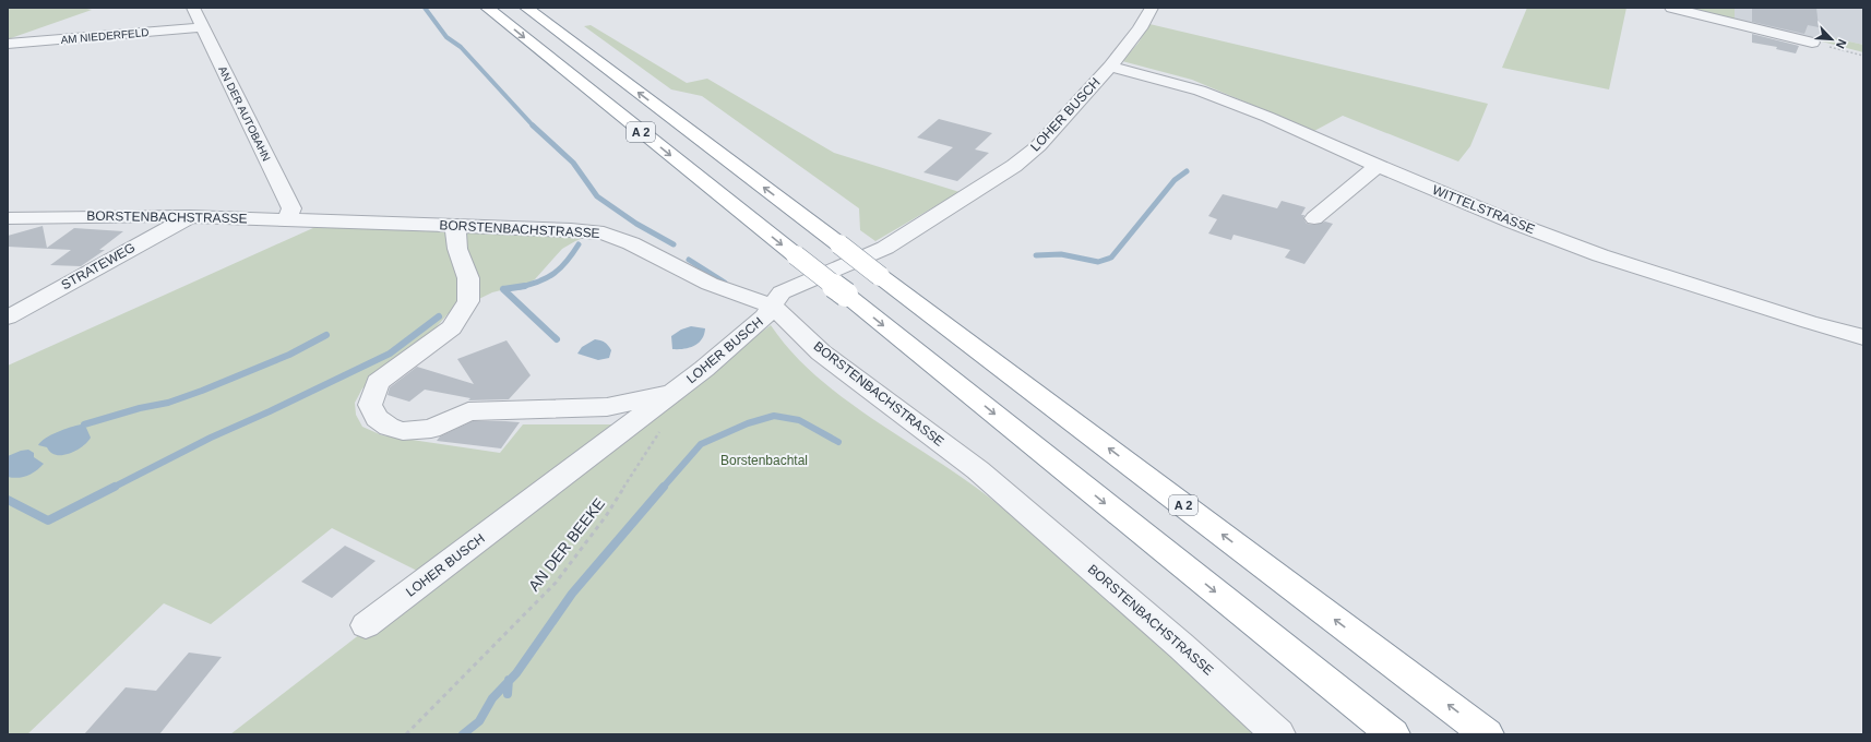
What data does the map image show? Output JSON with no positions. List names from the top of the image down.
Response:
{
  "streets": {
    "highway": ["A 2"],
    "street": [
      "AM NIEDERFELD",
      "AN DER AUTOBAHN",
      "LOHER BUSCH",
      "WITTELSTRASSE",
      "BORSTENBACHSTRASSE",
      "STRATEWEG"
    ],
    "path": ["AN DER BEEKE"]
  },
  "crossings": [
    ["AM NIEDERFELD", "AN DER AUTOBAHN"],
    ["AN DER AUTOBAHN", "BORSTENBACHSTRASSE"],
    ["LOHER BUSCH", "WITTELSTRASSE"],
    ["LOHER BUSCH", "BORSTENBACHSTRASSE"],
    ["BORSTENBACHSTRASSE", "STRATEWEG"]
  ],
  "parks": ["Borstenbachtal"],
  "north": "bottom right"
}
